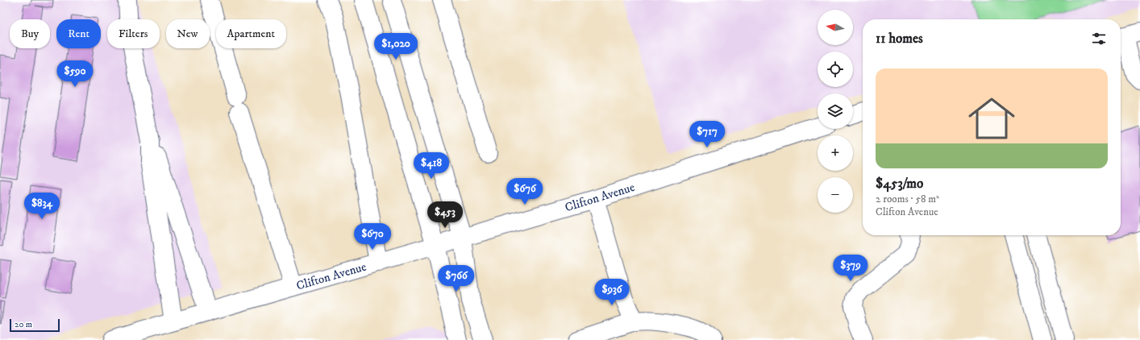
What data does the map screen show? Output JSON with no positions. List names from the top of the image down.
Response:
{
  "streets": {
    "street": ["Clifton Avenue"]
  },
  "scale_bar": "20 m",
  "north": "left",
  "page": {
    "map_buttons": ["+", "−"],
    "chip": [
      "Buy",
      "Rent",
      "Filters",
      "New",
      "Apartment"
    ],
    "heading": "11 homes",
    "price": [
      "$1,020",
      "$590",
      "$717",
      "$418",
      "$676",
      "$834",
      "$453",
      "$670",
      "$379",
      "$766",
      "$936"
    ],
    "list": [
      {
        "name": "$453/mo",
        "note": "2 rooms · 58 m² · Clifton Avenue"
      }
    ],
    "scale": "20 m"
  }
}
